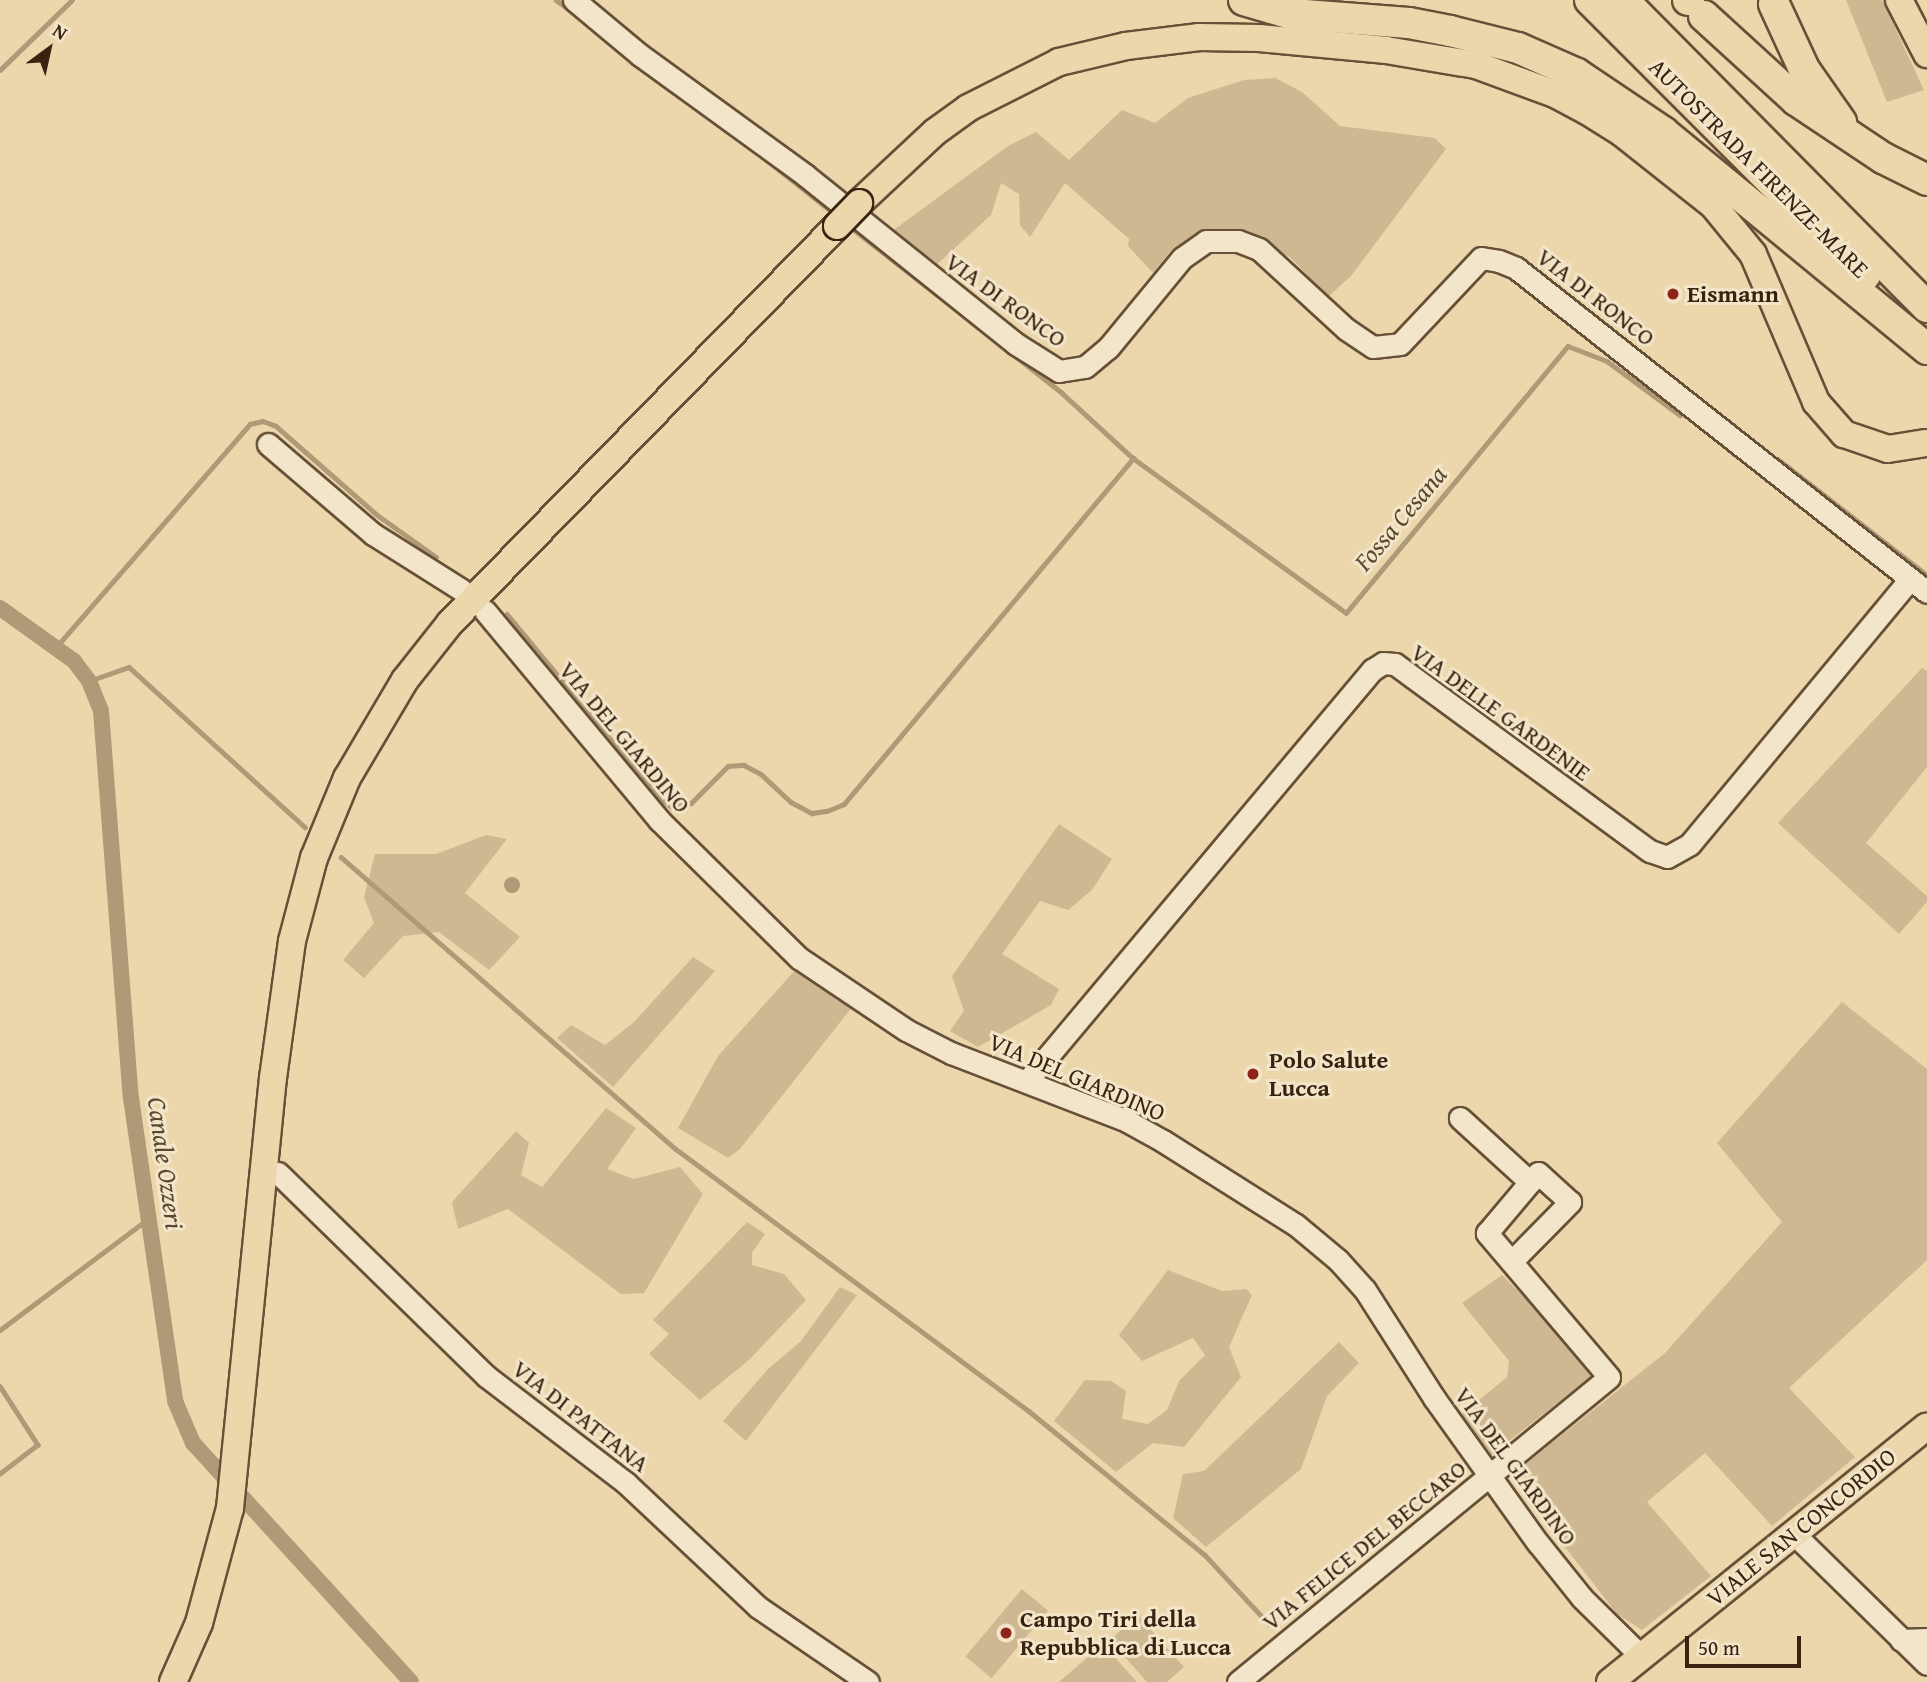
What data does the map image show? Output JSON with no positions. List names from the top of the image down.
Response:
{
  "streets": {
    "highway": ["AUTOSTRADA FIRENZE-MARE"],
    "main road": ["VIALE SAN CONCORDIO"],
    "street": [
      "VIA DI RONCO",
      "VIA DELLE GARDENIE",
      "VIA DEL GIARDINO",
      "VIA DI PATTANA",
      "VIA FELICE DEL BECCARO"
    ]
  },
  "crossings": [
    ["VIA DI RONCO", "VIA DELLE GARDENIE"],
    ["VIA DELLE GARDENIE", "VIA DEL GIARDINO"],
    ["VIA DEL GIARDINO", "VIALE SAN CONCORDIO"],
    ["VIA DEL GIARDINO", "VIA FELICE DEL BECCARO"]
  ],
  "water": ["Fossa Cesana", "Canale Ozzeri"],
  "places": ["Eismann", "Polo Salute Lucca", "Campo Tiri della Repubblica di Lucca"],
  "scale_bar": "50 m",
  "north": "top right"
}
